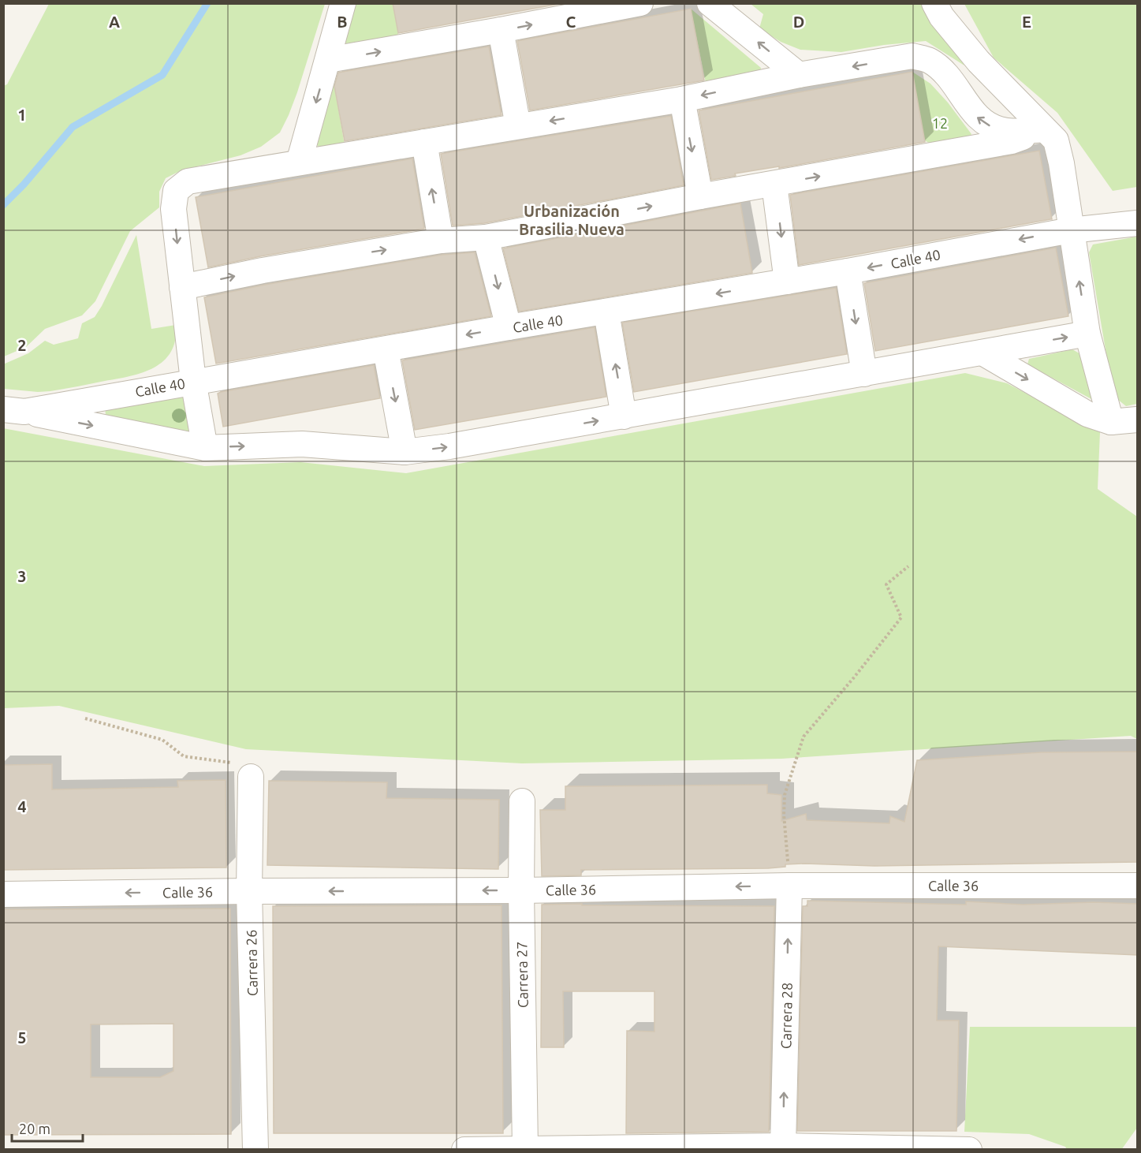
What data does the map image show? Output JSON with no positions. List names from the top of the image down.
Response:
{
  "streets": {
    "street": [
      "Calle 40",
      "Calle 36",
      "Carrera 26",
      "Carrera 27",
      "Carrera 28"
    ]
  },
  "crossings": [
    ["Calle 36", "Carrera 26"],
    ["Calle 36", "Carrera 27"],
    ["Calle 36", "Carrera 28"]
  ],
  "one_way": ["Calle 36", "Carrera 28"],
  "districts": ["Urbanización Brasilia Nueva"],
  "parks": ["12"],
  "scale_bar": "20 m",
  "grid": {
    "columns": [
      "A",
      "B",
      "C",
      "D",
      "E"
    ],
    "rows": [
      "1",
      "2",
      "3",
      "4",
      "5"
    ]
  }
}
